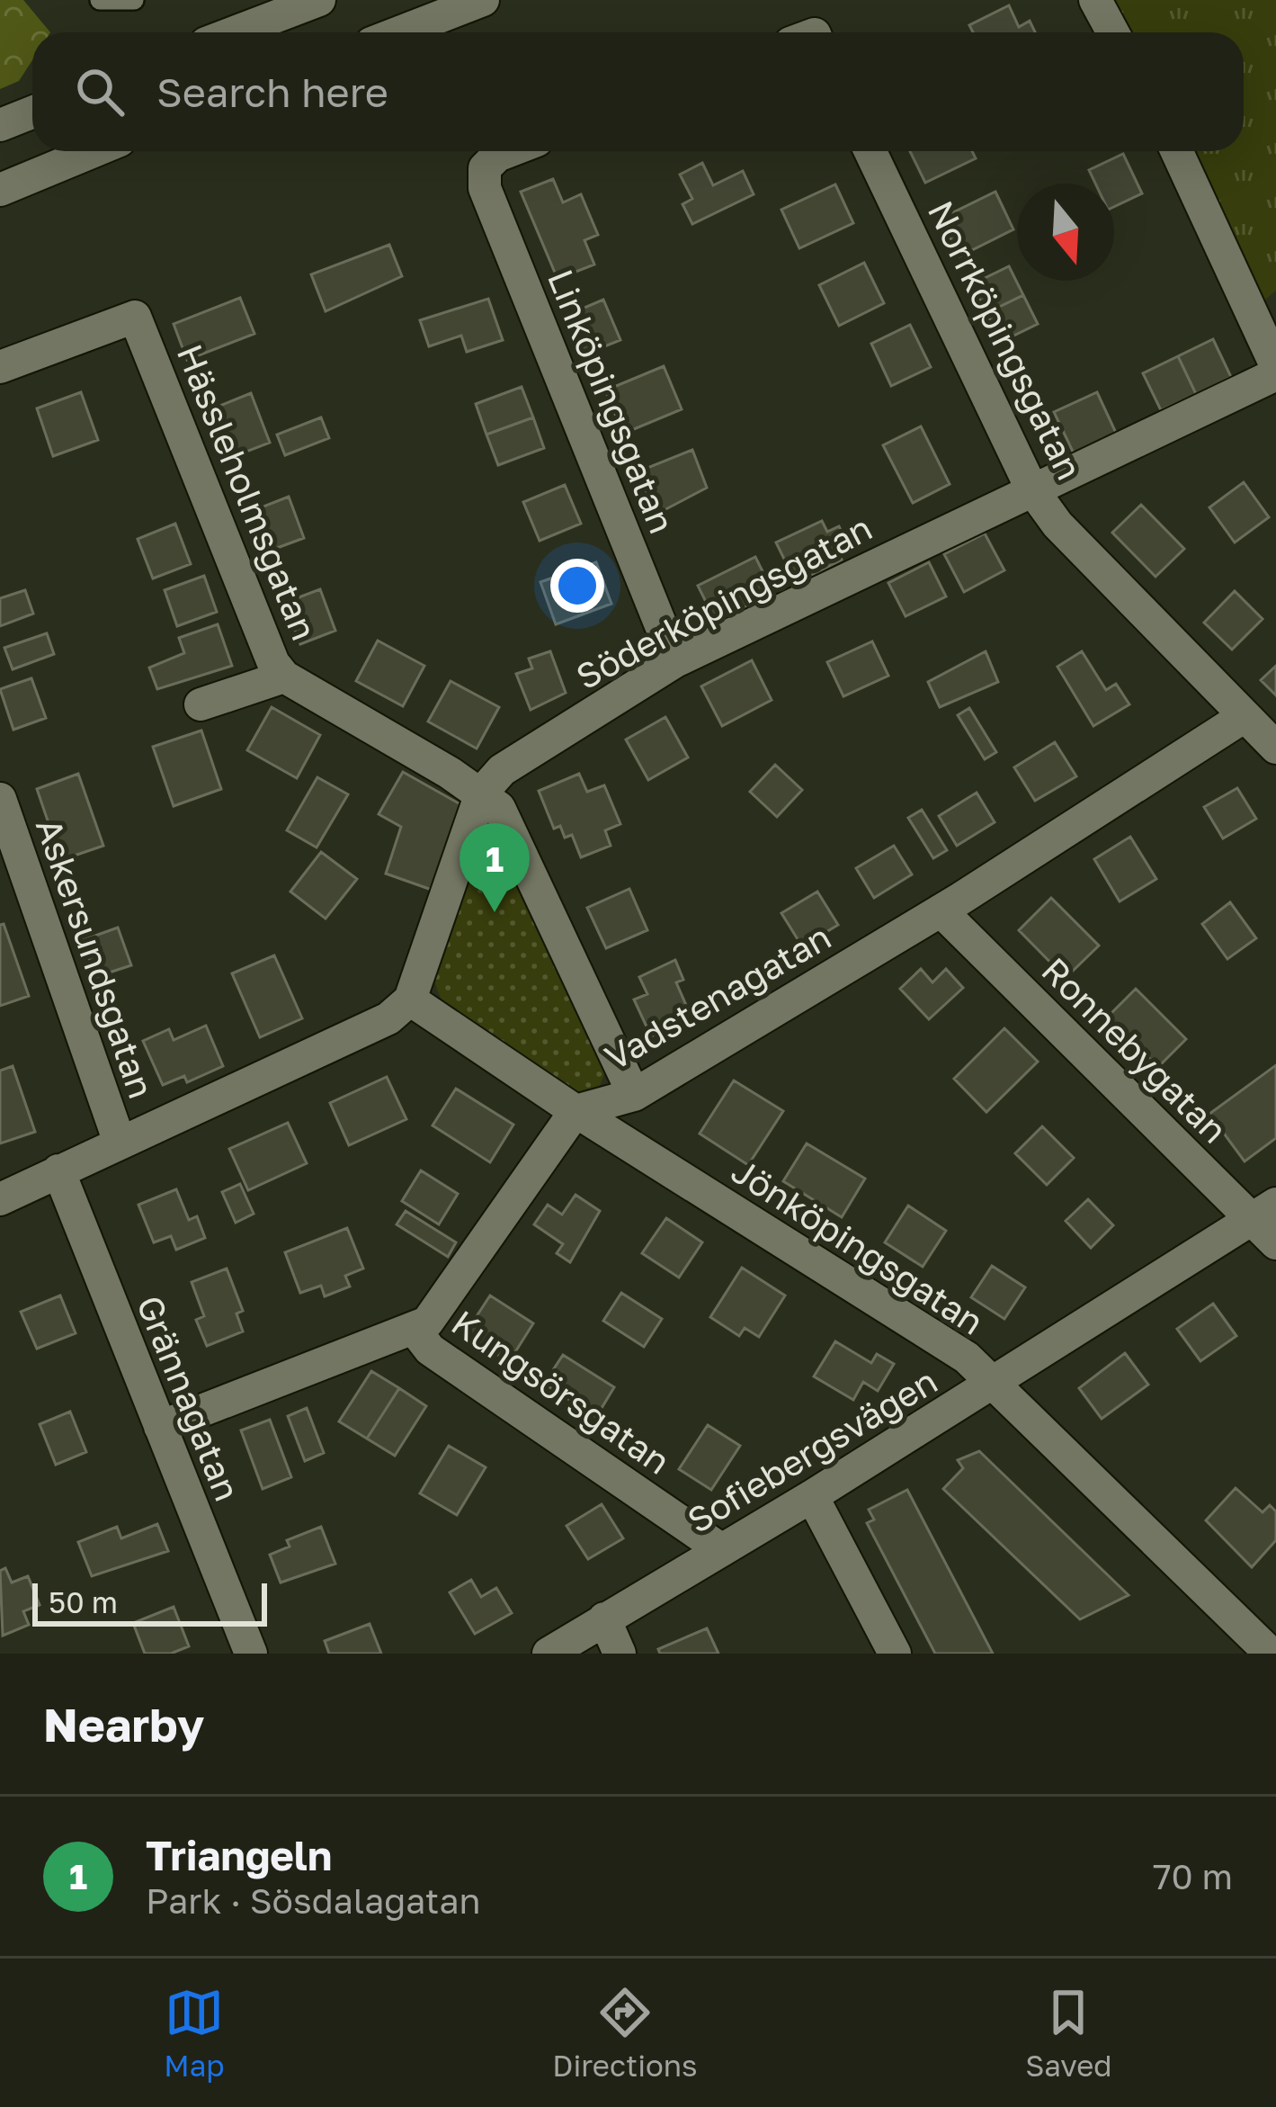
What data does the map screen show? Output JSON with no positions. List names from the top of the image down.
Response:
{
  "streets": {
    "street": [
      "Norrköpingsgatan",
      "Linköpingsgatan",
      "Hässleholmsgatan",
      "Söderköpingsgatan",
      "Askersundsgatan",
      "Vadstenagatan",
      "Ronnebygatan",
      "Jönköpingsgatan",
      "Kungsörsgatan",
      "Grännagatan",
      "Sofiebergsvägen"
    ]
  },
  "crossings": [
    ["Norrköpingsgatan", "Söderköpingsgatan"],
    ["Norrköpingsgatan", "Vadstenagatan"],
    ["Linköpingsgatan", "Söderköpingsgatan"],
    ["Hässleholmsgatan", "Söderköpingsgatan"],
    ["Söderköpingsgatan", "Jönköpingsgatan"],
    ["Vadstenagatan", "Ronnebygatan"],
    ["Vadstenagatan", "Jönköpingsgatan"],
    ["Ronnebygatan", "Sofiebergsvägen"],
    ["Jönköpingsgatan", "Sofiebergsvägen"],
    ["Kungsörsgatan", "Sofiebergsvägen"]
  ],
  "scale_bar": "50 m",
  "north": "bottom",
  "page": {
    "search": "Search here",
    "pins": "1",
    "scale": "50 m",
    "heading": "Nearby",
    "list": [
      {
        "mark": "1",
        "name": "Triangeln",
        "note": "Park · Sösdalagatan",
        "value": "70 m"
      }
    ],
    "nav": ["Map", "Directions", "Saved"]
  }
}
